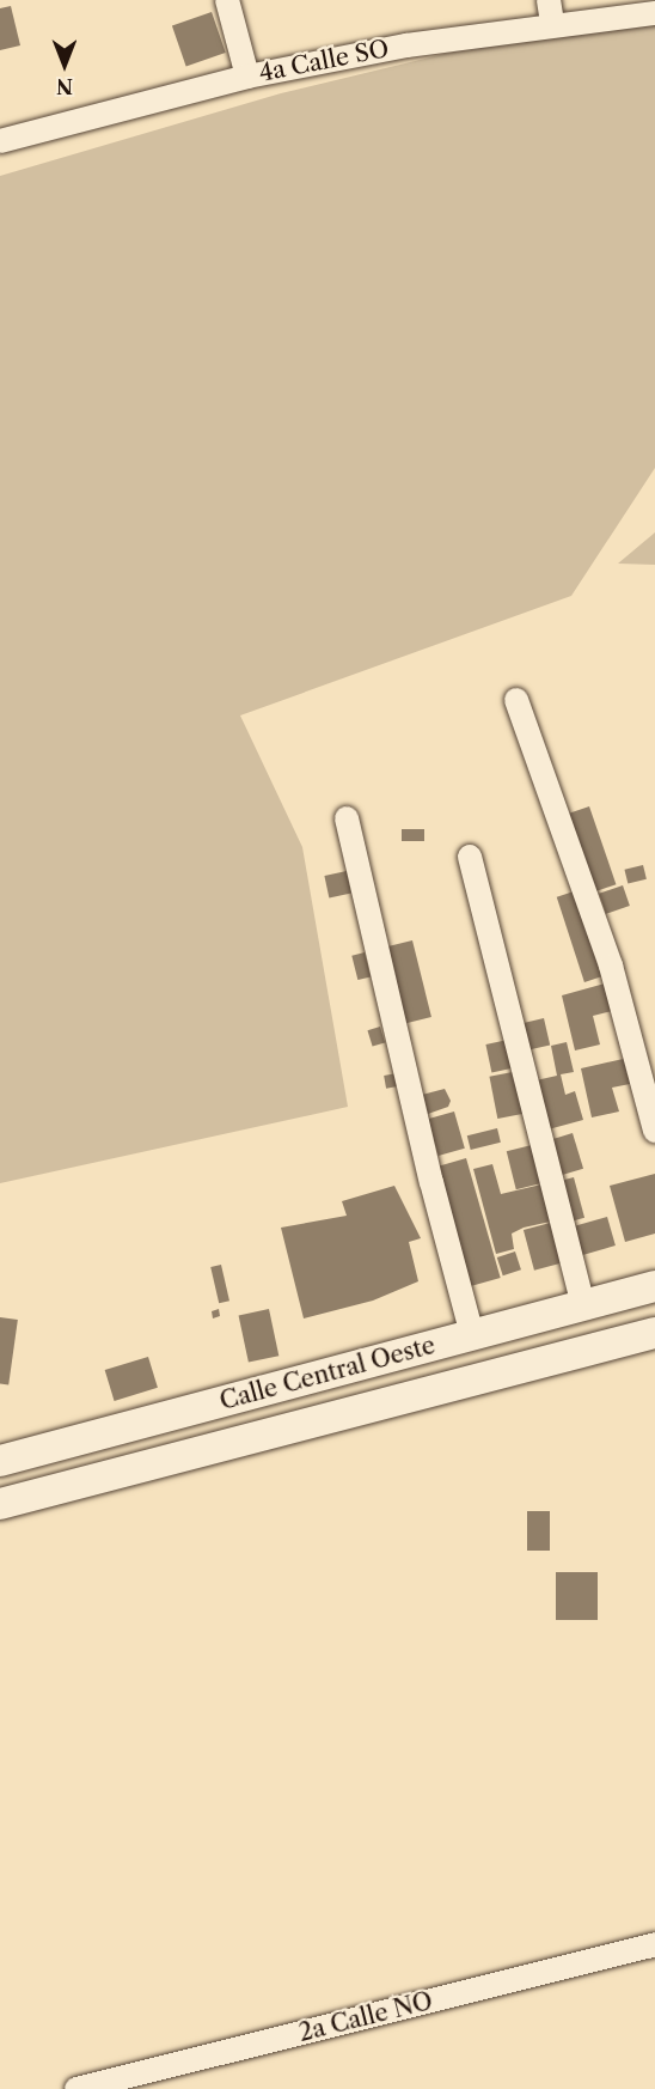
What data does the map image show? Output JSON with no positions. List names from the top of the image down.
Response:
{
  "streets": {
    "street": ["4a Calle SO", "Calle Central Oeste", "2a Calle NO"]
  },
  "north": "bottom"
}
